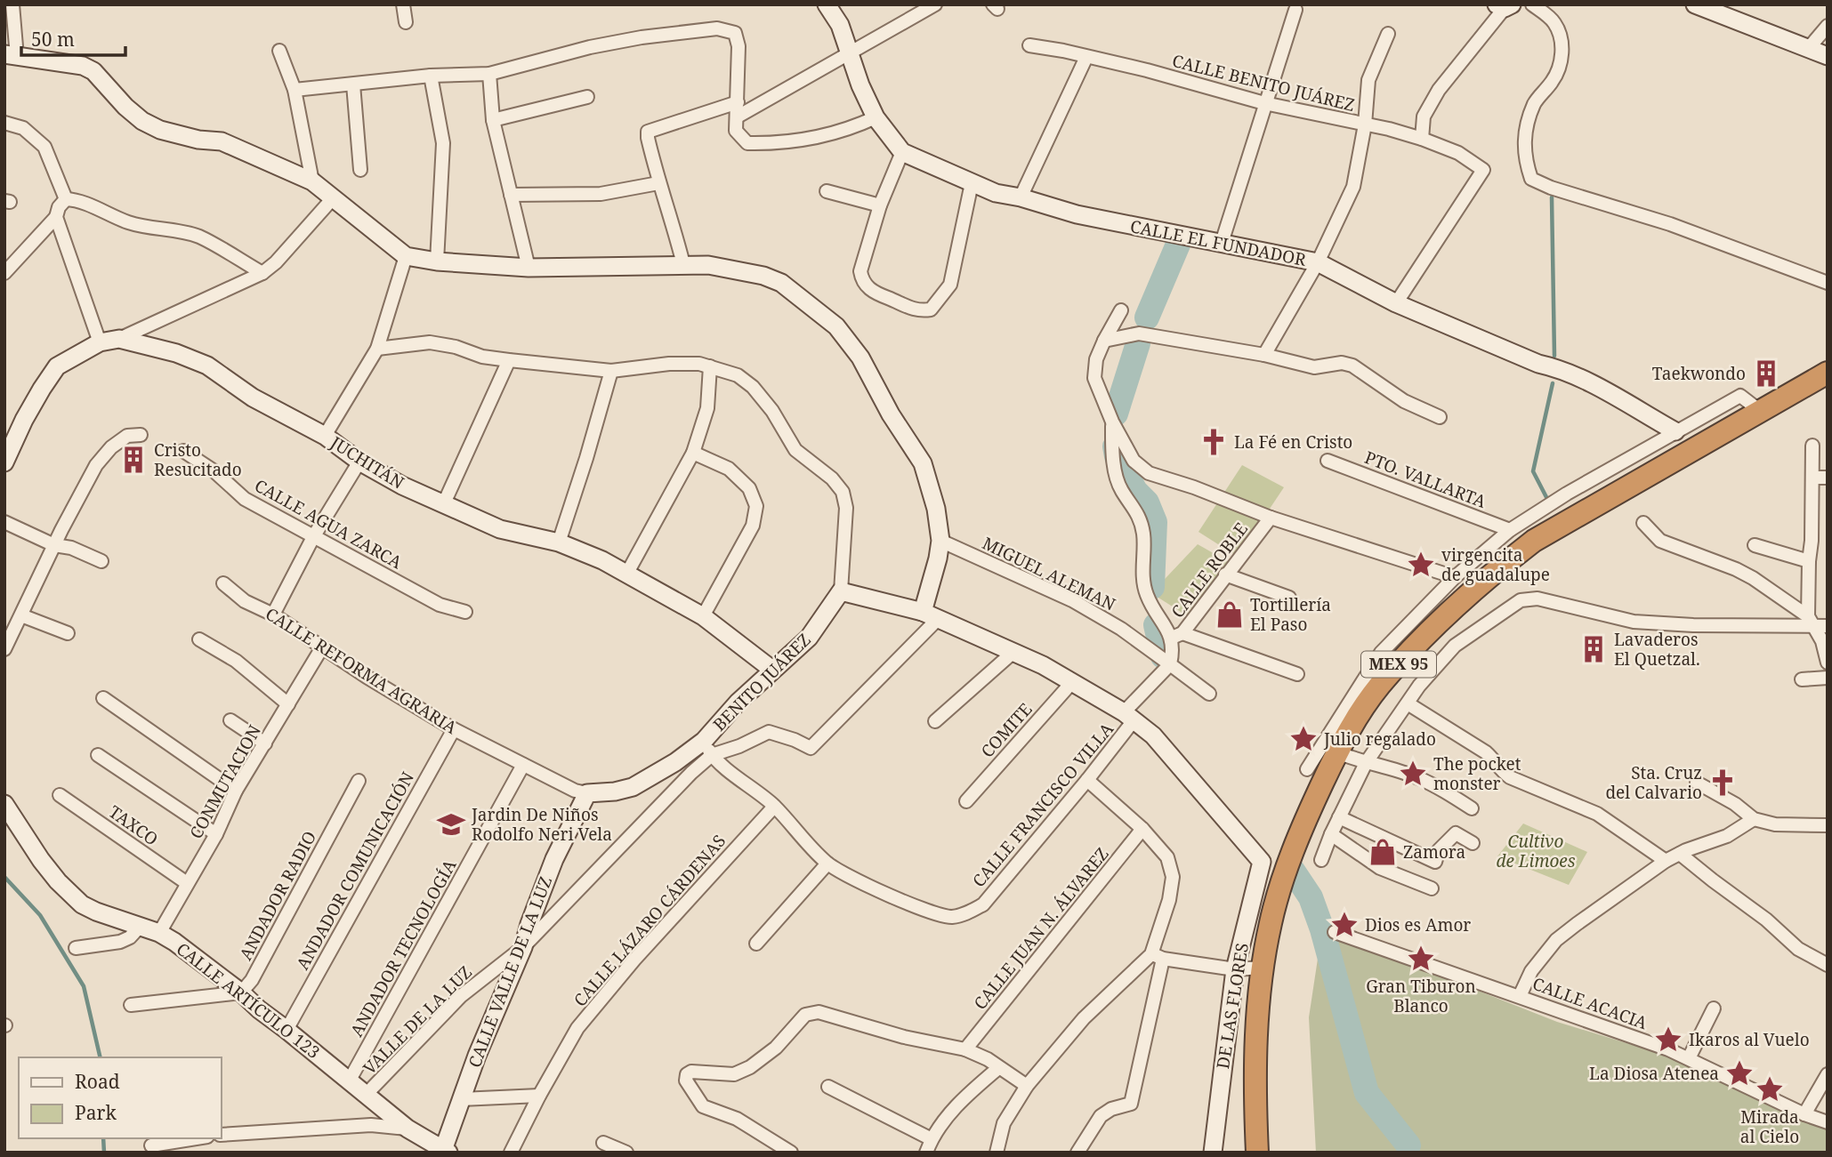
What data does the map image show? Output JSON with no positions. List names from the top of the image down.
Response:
{
  "streets": {
    "highway": ["MEX 95"],
    "street": [
      "CALLE BENITO JUÁREZ",
      "CALLE EL FUNDADOR",
      "JUCHITÁN",
      "PTO. VALLARTA",
      "CALLE AGUA ZARCA",
      "CALLE ROBLE",
      "MIGUEL ALEMAN",
      "CALLE REFORMA AGRARIA",
      "BENITO JUÁREZ",
      "COMITE",
      "CONMUTACION",
      "CALLE FRANCISCO VILLA",
      "TAXCO",
      "ANDADOR COMUNICACIÓN",
      "ANDADOR RADIO",
      "CALLE LÁZARO CÁRDENAS",
      "CALLE JUAN N. ÁLVAREZ",
      "ANDADOR TECNOLOGÍA",
      "CALLE VALLE DE LA LUZ",
      "CALLE ARTÍCULO 123",
      "CALLE ACACIA",
      "DE LAS FLORES",
      "VALLE DE LA LUZ"
    ]
  },
  "crossings": [
    ["CALLE BENITO JUÁREZ", "CALLE EL FUNDADOR"],
    ["JUCHITÁN", "BENITO JUÁREZ"],
    ["MIGUEL ALEMAN", "CALLE FRANCISCO VILLA"],
    ["CALLE REFORMA AGRARIA", "BENITO JUÁREZ"],
    ["CALLE REFORMA AGRARIA", "CONMUTACION"],
    ["CALLE REFORMA AGRARIA", "CALLE FRANCISCO VILLA"],
    ["CALLE REFORMA AGRARIA", "ANDADOR COMUNICACIÓN"],
    ["CALLE REFORMA AGRARIA", "ANDADOR TECNOLOGÍA"],
    ["CALLE REFORMA AGRARIA", "CALLE VALLE DE LA LUZ"],
    ["CALLE REFORMA AGRARIA", "VALLE DE LA LUZ"],
    ["BENITO JUÁREZ", "CALLE FRANCISCO VILLA"],
    ["BENITO JUÁREZ", "VALLE DE LA LUZ"],
    ["CONMUTACION", "TAXCO"],
    ["CONMUTACION", "CALLE ARTÍCULO 123"],
    ["CALLE FRANCISCO VILLA", "CALLE LÁZARO CÁRDENAS"],
    ["CALLE FRANCISCO VILLA", "DE LAS FLORES"],
    ["CALLE FRANCISCO VILLA", "VALLE DE LA LUZ"],
    ["ANDADOR COMUNICACIÓN", "CALLE ARTÍCULO 123"],
    ["ANDADOR RADIO", "CALLE ARTÍCULO 123"],
    ["ANDADOR TECNOLOGÍA", "CALLE ARTÍCULO 123"],
    ["CALLE VALLE DE LA LUZ", "CALLE ARTÍCULO 123"],
    ["CALLE VALLE DE LA LUZ", "VALLE DE LA LUZ"],
    ["CALLE ARTÍCULO 123", "VALLE DE LA LUZ"]
  ],
  "parks": ["Cultivo de Limoes"],
  "places": {
    "building": ["Taekwondo", "Cristo Resucitado", "Lavaderos El Quetzal."],
    "church": ["La Fé en Cristo", "Sta. Cruz del Calvario"],
    "place": [
      "virgencita de guadalupe",
      "Julio regalado",
      "The pocket monster",
      "Dios es Amor",
      "Gran Tiburon Blanco",
      "Ikaros al Vuelo",
      "La Diosa Atenea",
      "Mirada al Cielo"
    ],
    "shop": ["Tortillería El Paso", "Zamora"],
    "school or university": ["Jardin De Niños Rodolfo Neri Vela"]
  },
  "legend": ["Road", "Park"],
  "scale_bar": "50 m"
}
